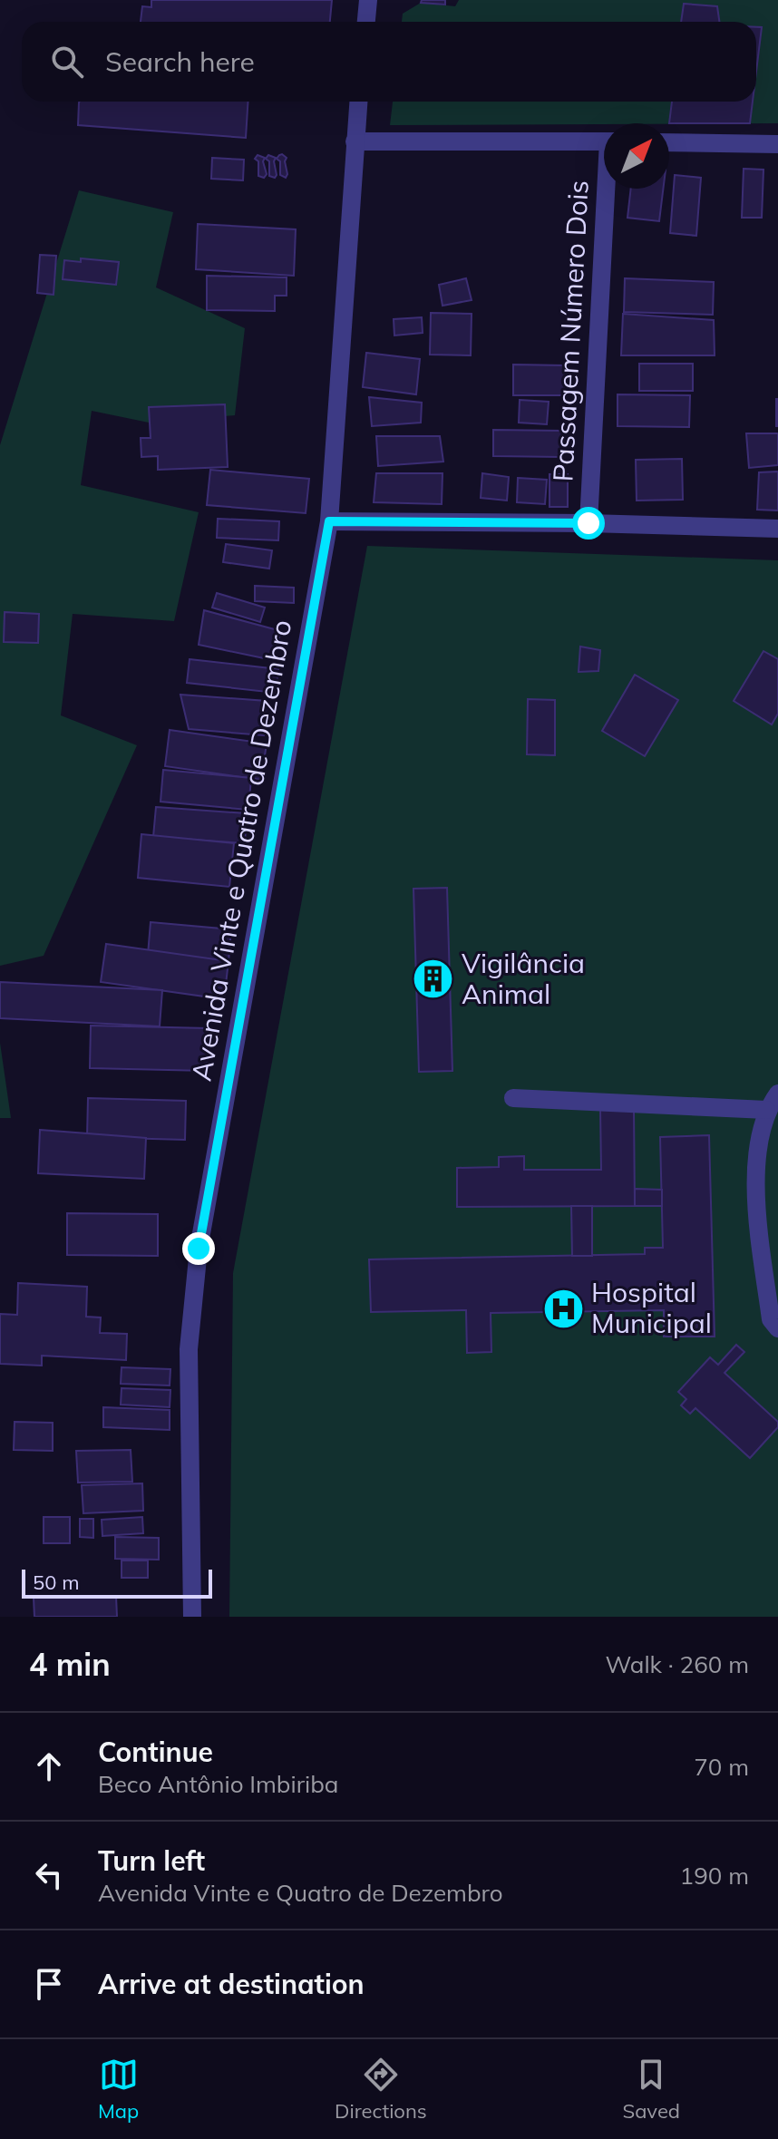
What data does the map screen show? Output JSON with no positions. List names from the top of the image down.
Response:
{
  "streets": {
    "street": ["Passagem Número Dois", "Avenida Vinte e Quatro de Dezembro"]
  },
  "places": {
    "building": ["Vigilância Animal"],
    "hospital": ["Hospital Municipal"]
  },
  "scale_bar": "50 m",
  "north": "top right",
  "page": {
    "search": "Search here",
    "scale": "50 m",
    "heading": ["4 min", "Walk · 260 m"],
    "list": [
      ["Continue", "Beco Antônio Imbiriba", "70 m"],
      ["Turn left", "Avenida Vinte e Quatro de Dezembro", "190 m"],
      "Arrive at destination"
    ],
    "nav": ["Map", "Directions", "Saved"]
  }
}
